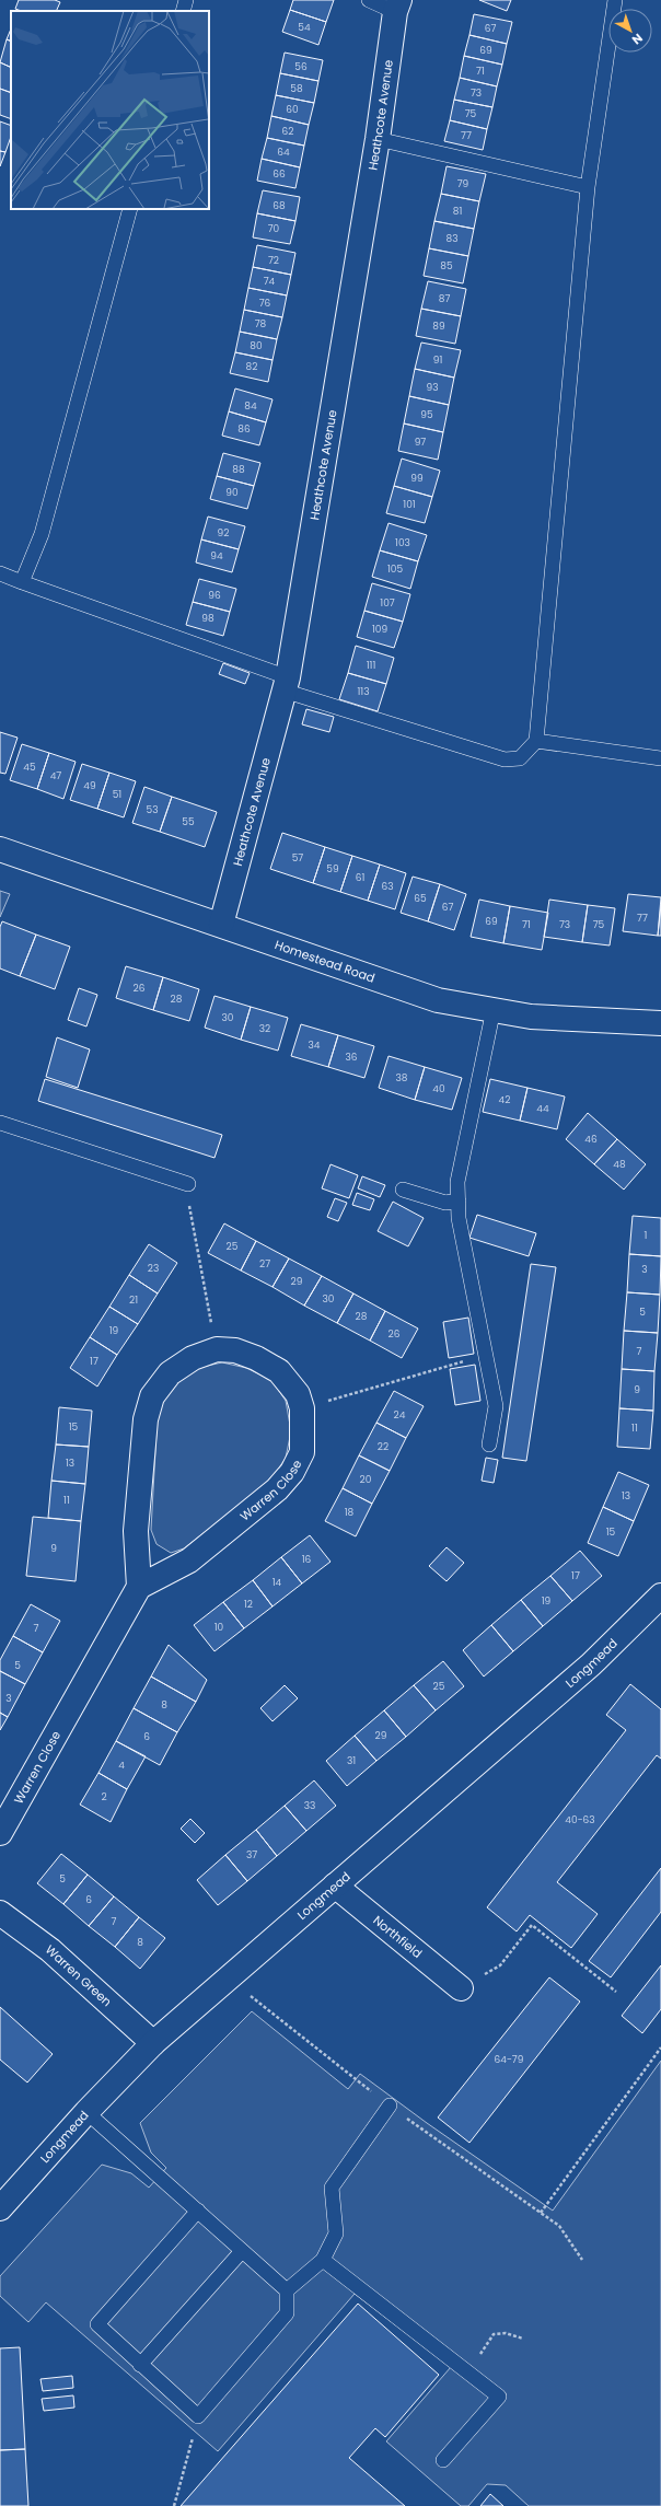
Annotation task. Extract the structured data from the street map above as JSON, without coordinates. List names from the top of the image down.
{
  "streets": {
    "street": [
      "Heathcote Avenue",
      "Homestead Road",
      "Warren Close",
      "Longmead",
      "Northfield",
      "Warren Green"
    ]
  },
  "crossings": [
    ["Heathcote Avenue", "Homestead Road"],
    ["Longmead", "Northfield"],
    ["Longmead", "Warren Green"]
  ],
  "house_numbers": [
    "54",
    "67",
    "69",
    "56",
    "71",
    "58",
    "73",
    "60",
    "75",
    "62",
    "77",
    "64",
    "66",
    "79",
    "68",
    "81",
    "70",
    "83",
    "72",
    "85",
    "74",
    "87",
    "76",
    "78",
    "89",
    "80",
    "91",
    "82",
    "93",
    "84",
    "95",
    "86",
    "97",
    "88",
    "99",
    "90",
    "101",
    "92",
    "103",
    "94",
    "105",
    "96",
    "107",
    "98",
    "109",
    "111",
    "113",
    "45",
    "47",
    "49",
    "51",
    "53",
    "55",
    "57",
    "59",
    "61",
    "63",
    "65",
    "67",
    "77",
    "69",
    "71",
    "73",
    "75",
    "26",
    "28",
    "30",
    "32",
    "34",
    "36",
    "38",
    "40",
    "42",
    "44",
    "46",
    "48",
    "1",
    "25",
    "27",
    "23",
    "3",
    "29",
    "30",
    "21",
    "5",
    "28",
    "19",
    "26",
    "7",
    "17",
    "9",
    "24",
    "15",
    "11",
    "22",
    "13",
    "20",
    "13",
    "11",
    "18",
    "15",
    "9",
    "16",
    "17",
    "14",
    "19",
    "12",
    "10",
    "7",
    "5",
    "25",
    "3",
    "8",
    "29",
    "6",
    "31",
    "4",
    "2",
    "33",
    "40-63",
    "37",
    "5",
    "6",
    "7",
    "8",
    "64-79"
  ],
  "north": "bottom right"
}
